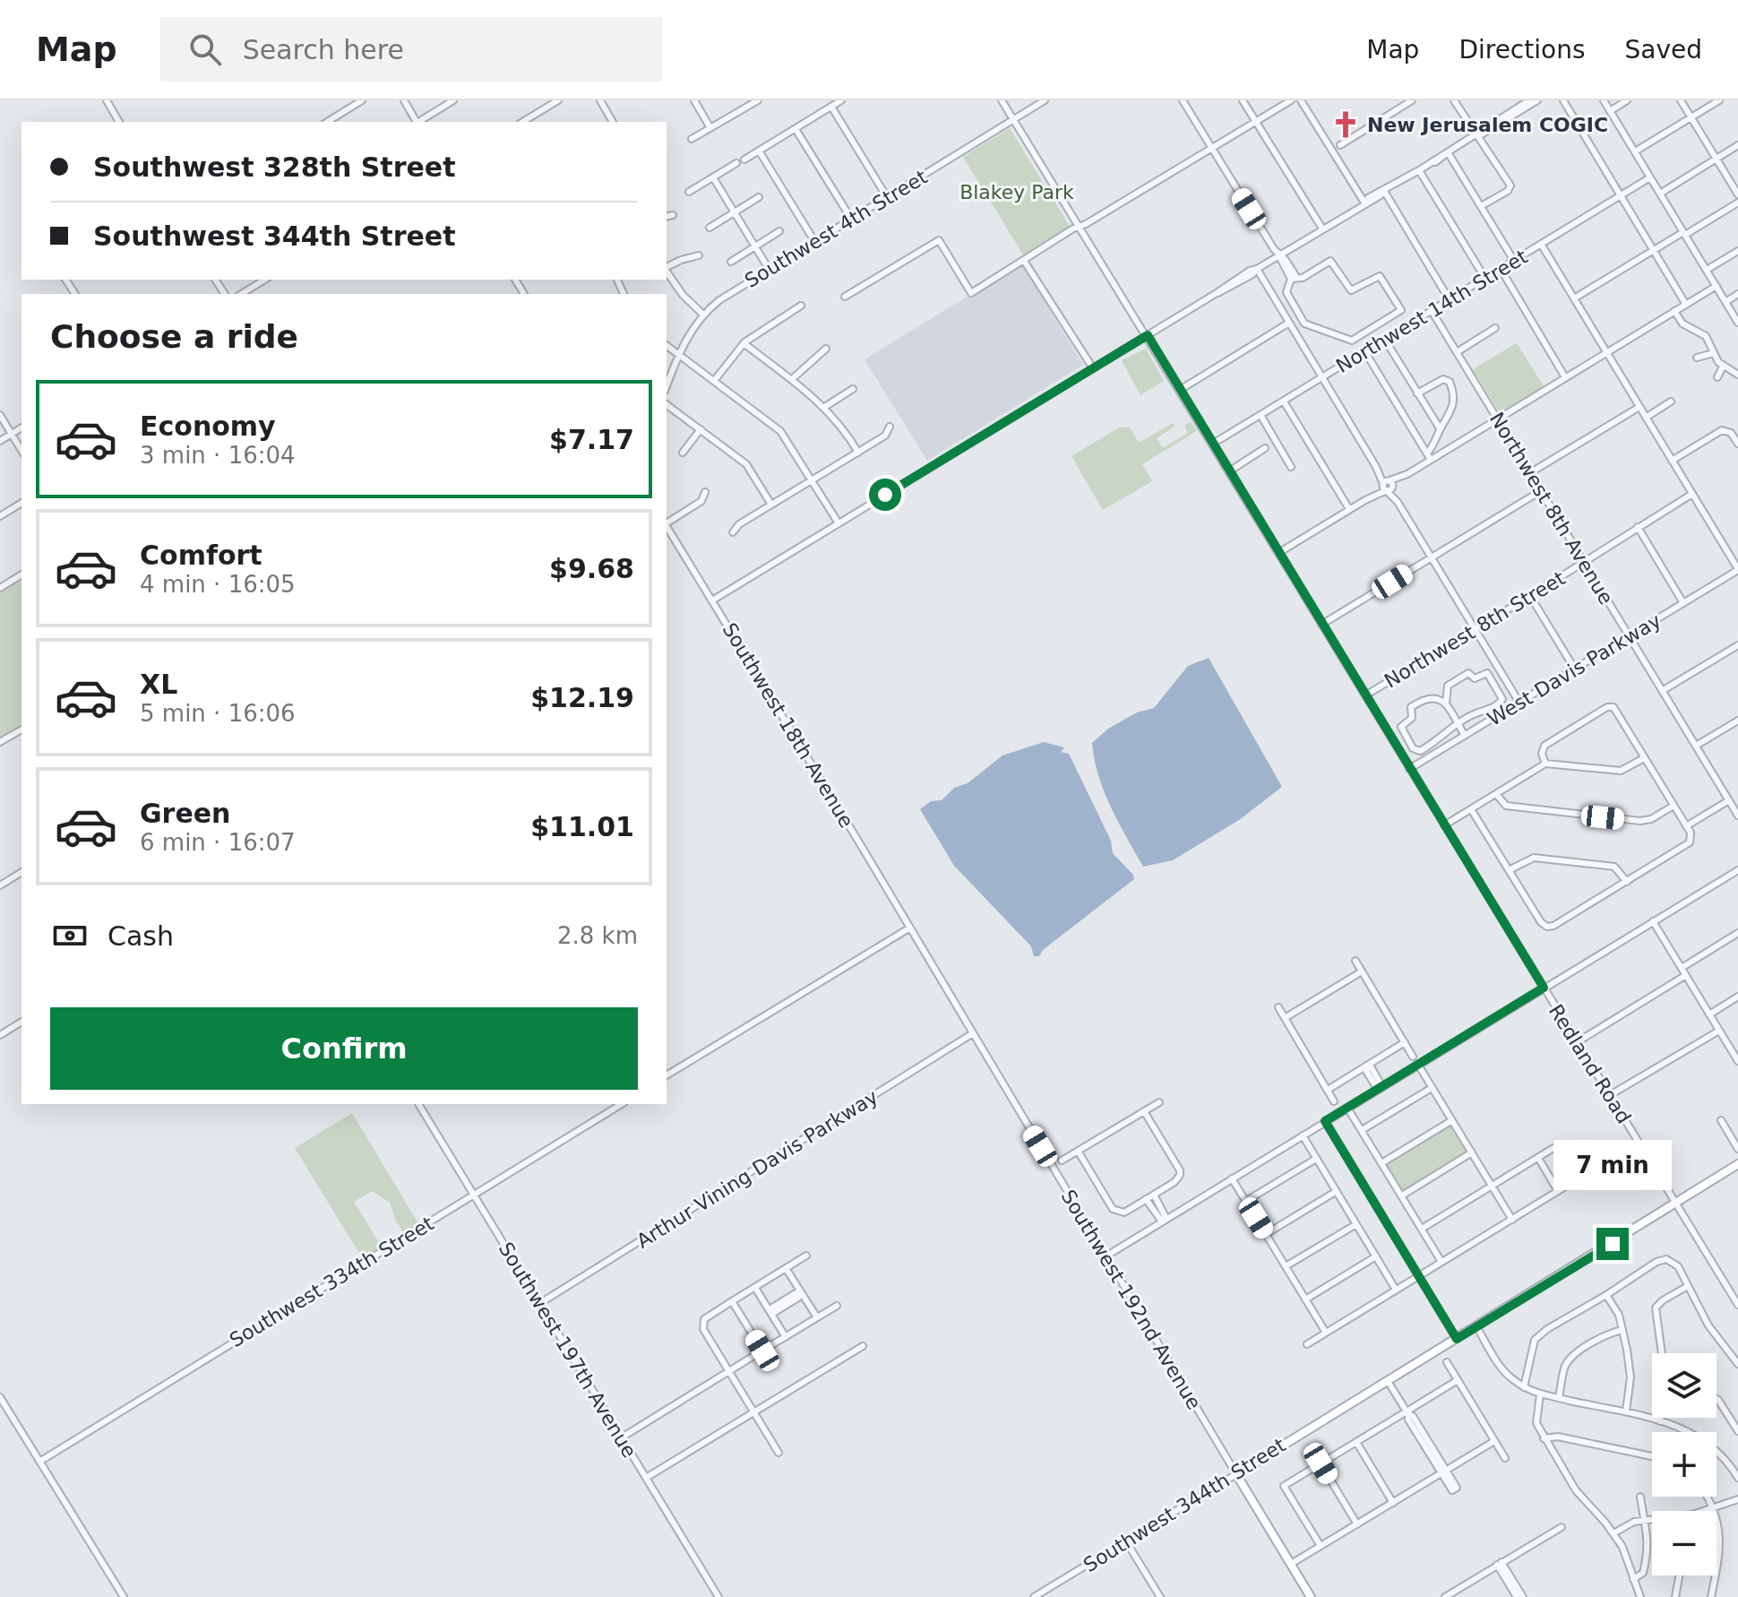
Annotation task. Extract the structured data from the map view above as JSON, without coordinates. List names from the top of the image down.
{
  "streets": {
    "main road": ["Southwest 192nd Avenue", "Southwest 344th Street"],
    "street": [
      "Southwest 4th Street",
      "Northwest 14th Street",
      "Northwest 8th Avenue",
      "Northwest 8th Street",
      "West Davis Parkway",
      "Southwest 18th Avenue",
      "Redland Road",
      "Arthur Vining Davis Parkway",
      "Southwest 334th Street",
      "Southwest 197th Avenue"
    ]
  },
  "crossings": [
    ["Southwest 4th Street", "Redland Road"],
    ["Northwest 14th Street", "Northwest 8th Avenue"],
    ["Northwest 14th Street", "Redland Road"],
    ["Northwest 8th Avenue", "Northwest 8th Street"],
    ["Northwest 8th Avenue", "West Davis Parkway"],
    ["Northwest 8th Street", "Redland Road"],
    ["West Davis Parkway", "Redland Road"],
    ["Southwest 18th Avenue", "Southwest 192nd Avenue"],
    ["Redland Road", "Southwest 344th Street"],
    ["Arthur Vining Davis Parkway", "Southwest 192nd Avenue"],
    ["Arthur Vining Davis Parkway", "Southwest 197th Avenue"],
    ["Southwest 334th Street", "Southwest 197th Avenue"],
    ["Southwest 192nd Avenue", "Southwest 344th Street"]
  ],
  "parks": ["Blakey Park"],
  "places": {
    "church": ["New Jerusalem COGIC"]
  },
  "page": {
    "header": "Map",
    "search": "Search here",
    "nav": ["Map", "Directions", "Saved"],
    "banner": ["Southwest 328th Street", "Southwest 344th Street"],
    "heading": "Choose a ride",
    "list": [
      {
        "name": "Economy",
        "note": "3 min · 16:04",
        "value": "$7.17"
      },
      {
        "name": "Comfort",
        "note": "4 min · 16:05",
        "value": "$9.68"
      },
      {
        "name": "XL",
        "note": "5 min · 16:06",
        "value": "$12.19"
      },
      {
        "name": "Green",
        "note": "6 min · 16:07",
        "value": "$11.01"
      }
    ],
    "pay": ["Cash", "2.8 km"],
    "buttons": "Confirm",
    "bubble": "7 min",
    "map_buttons": ["+", "−"]
  }
}
